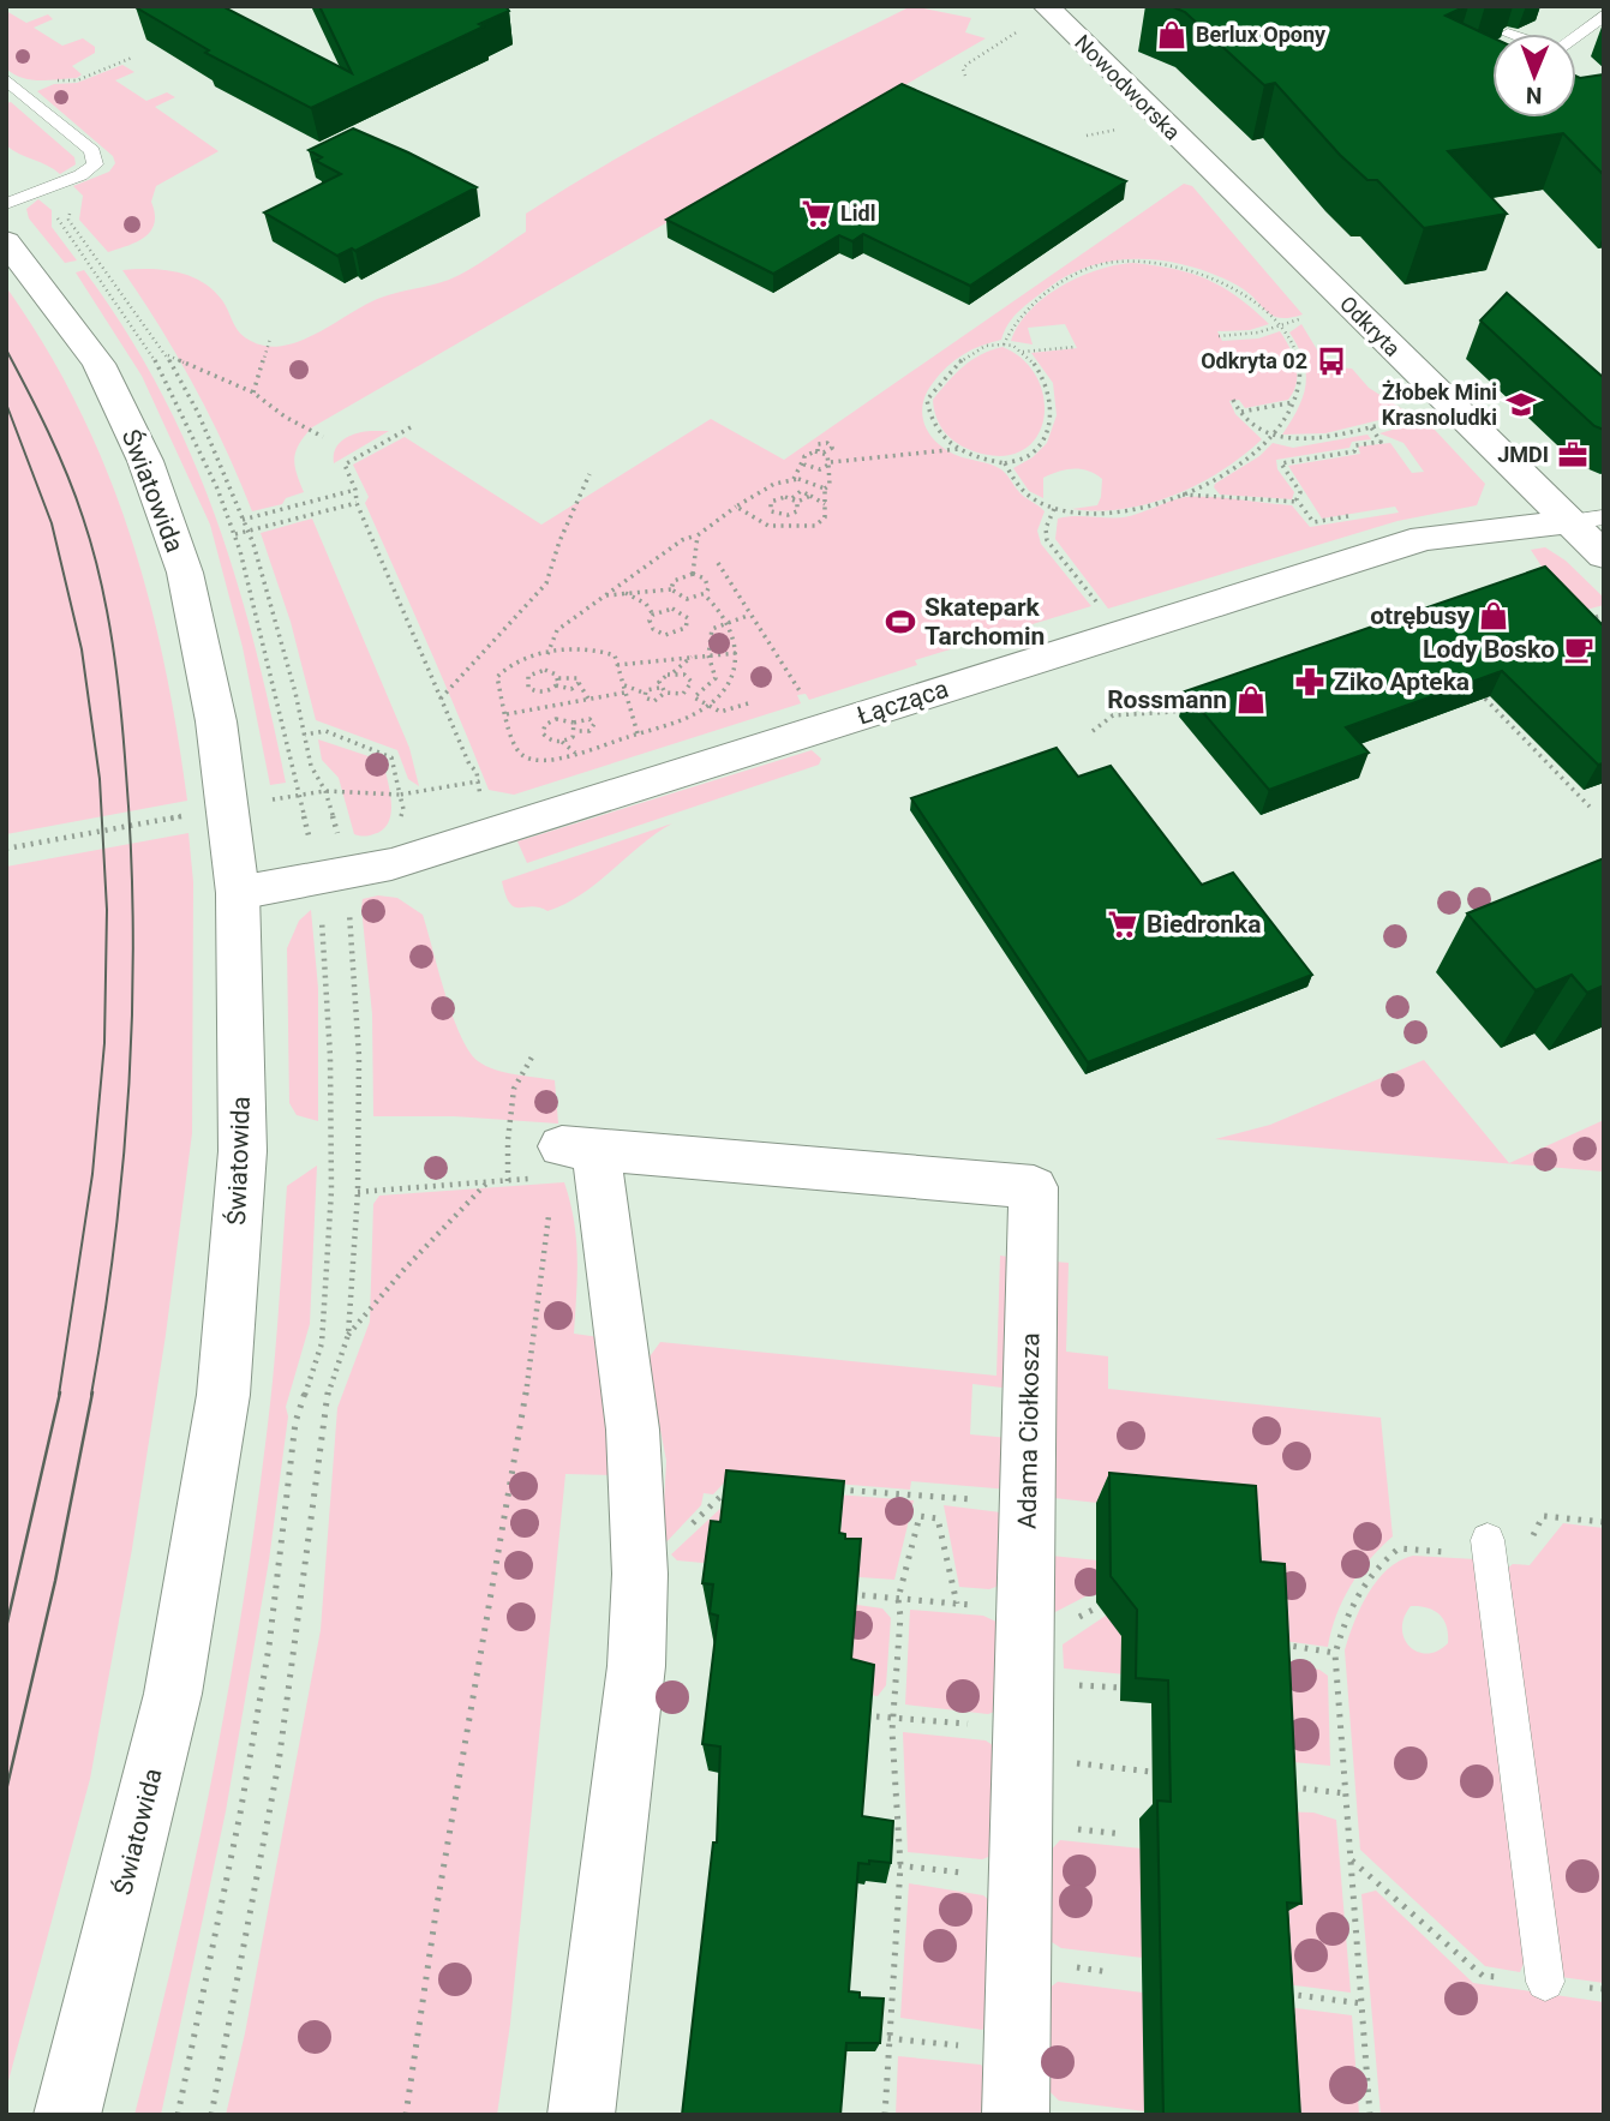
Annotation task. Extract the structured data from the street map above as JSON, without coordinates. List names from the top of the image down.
{
  "streets": {
    "street": [
      "Nowodworska",
      "Odkryta",
      "Światowida",
      "Łącząca",
      "Adama Ciołkosza"
    ]
  },
  "crossings": [
    ["Nowodworska", "Odkryta"],
    ["Odkryta", "Łącząca"],
    ["Światowida", "Łącząca"]
  ],
  "places": {
    "shop": ["Berlux Opony", "otrębusy", "Rossmann"],
    "supermarket": ["Lidl", "Biedronka"],
    "bus stop": ["Odkryta 02"],
    "school or university": ["Żłobek Mini Krasnoludki"],
    "office": ["JMDI"],
    "sports": ["Skatepark Tarchomin"],
    "cafe": ["Lody Bosko"],
    "pharmacy": ["Ziko Apteka"]
  },
  "north": "bottom"
}
